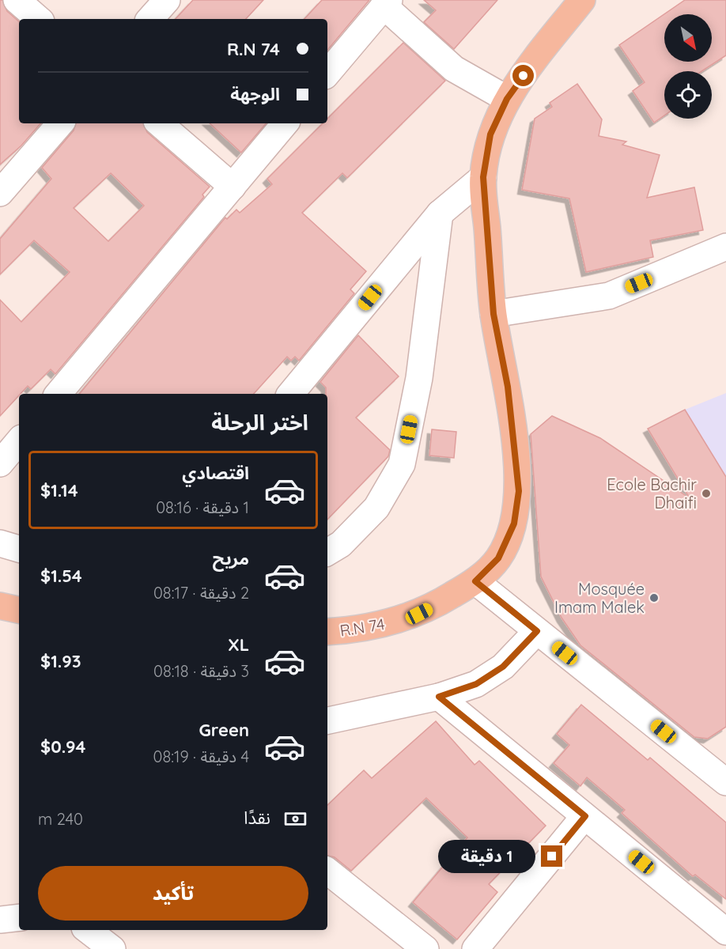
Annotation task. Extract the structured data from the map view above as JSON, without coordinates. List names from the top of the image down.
{
  "streets": {
    "main road": ["R.N 74"]
  },
  "places": ["Ecole Bachir Dhaifi", "Mosquée Imam Malek"],
  "north": "bottom right",
  "page": {
    "banner": ["R.N 74", "الوجهة"],
    "heading": "اختر الرحلة",
    "list": [
      {
        "name": "اقتصادي",
        "note": "1 دقيقة · 08:16",
        "value": "$1.14"
      },
      {
        "name": "مريح",
        "note": "2 دقيقة · 08:17",
        "value": "$1.54"
      },
      {
        "name": "XL",
        "note": "3 دقيقة · 08:18",
        "value": "$1.93"
      },
      {
        "name": "Green",
        "note": "4 دقيقة · 08:19",
        "value": "$0.94"
      }
    ],
    "pay": ["نقدًا", "240 m"],
    "bubble": "1 دقيقة",
    "buttons": "تأكيد"
  }
}
